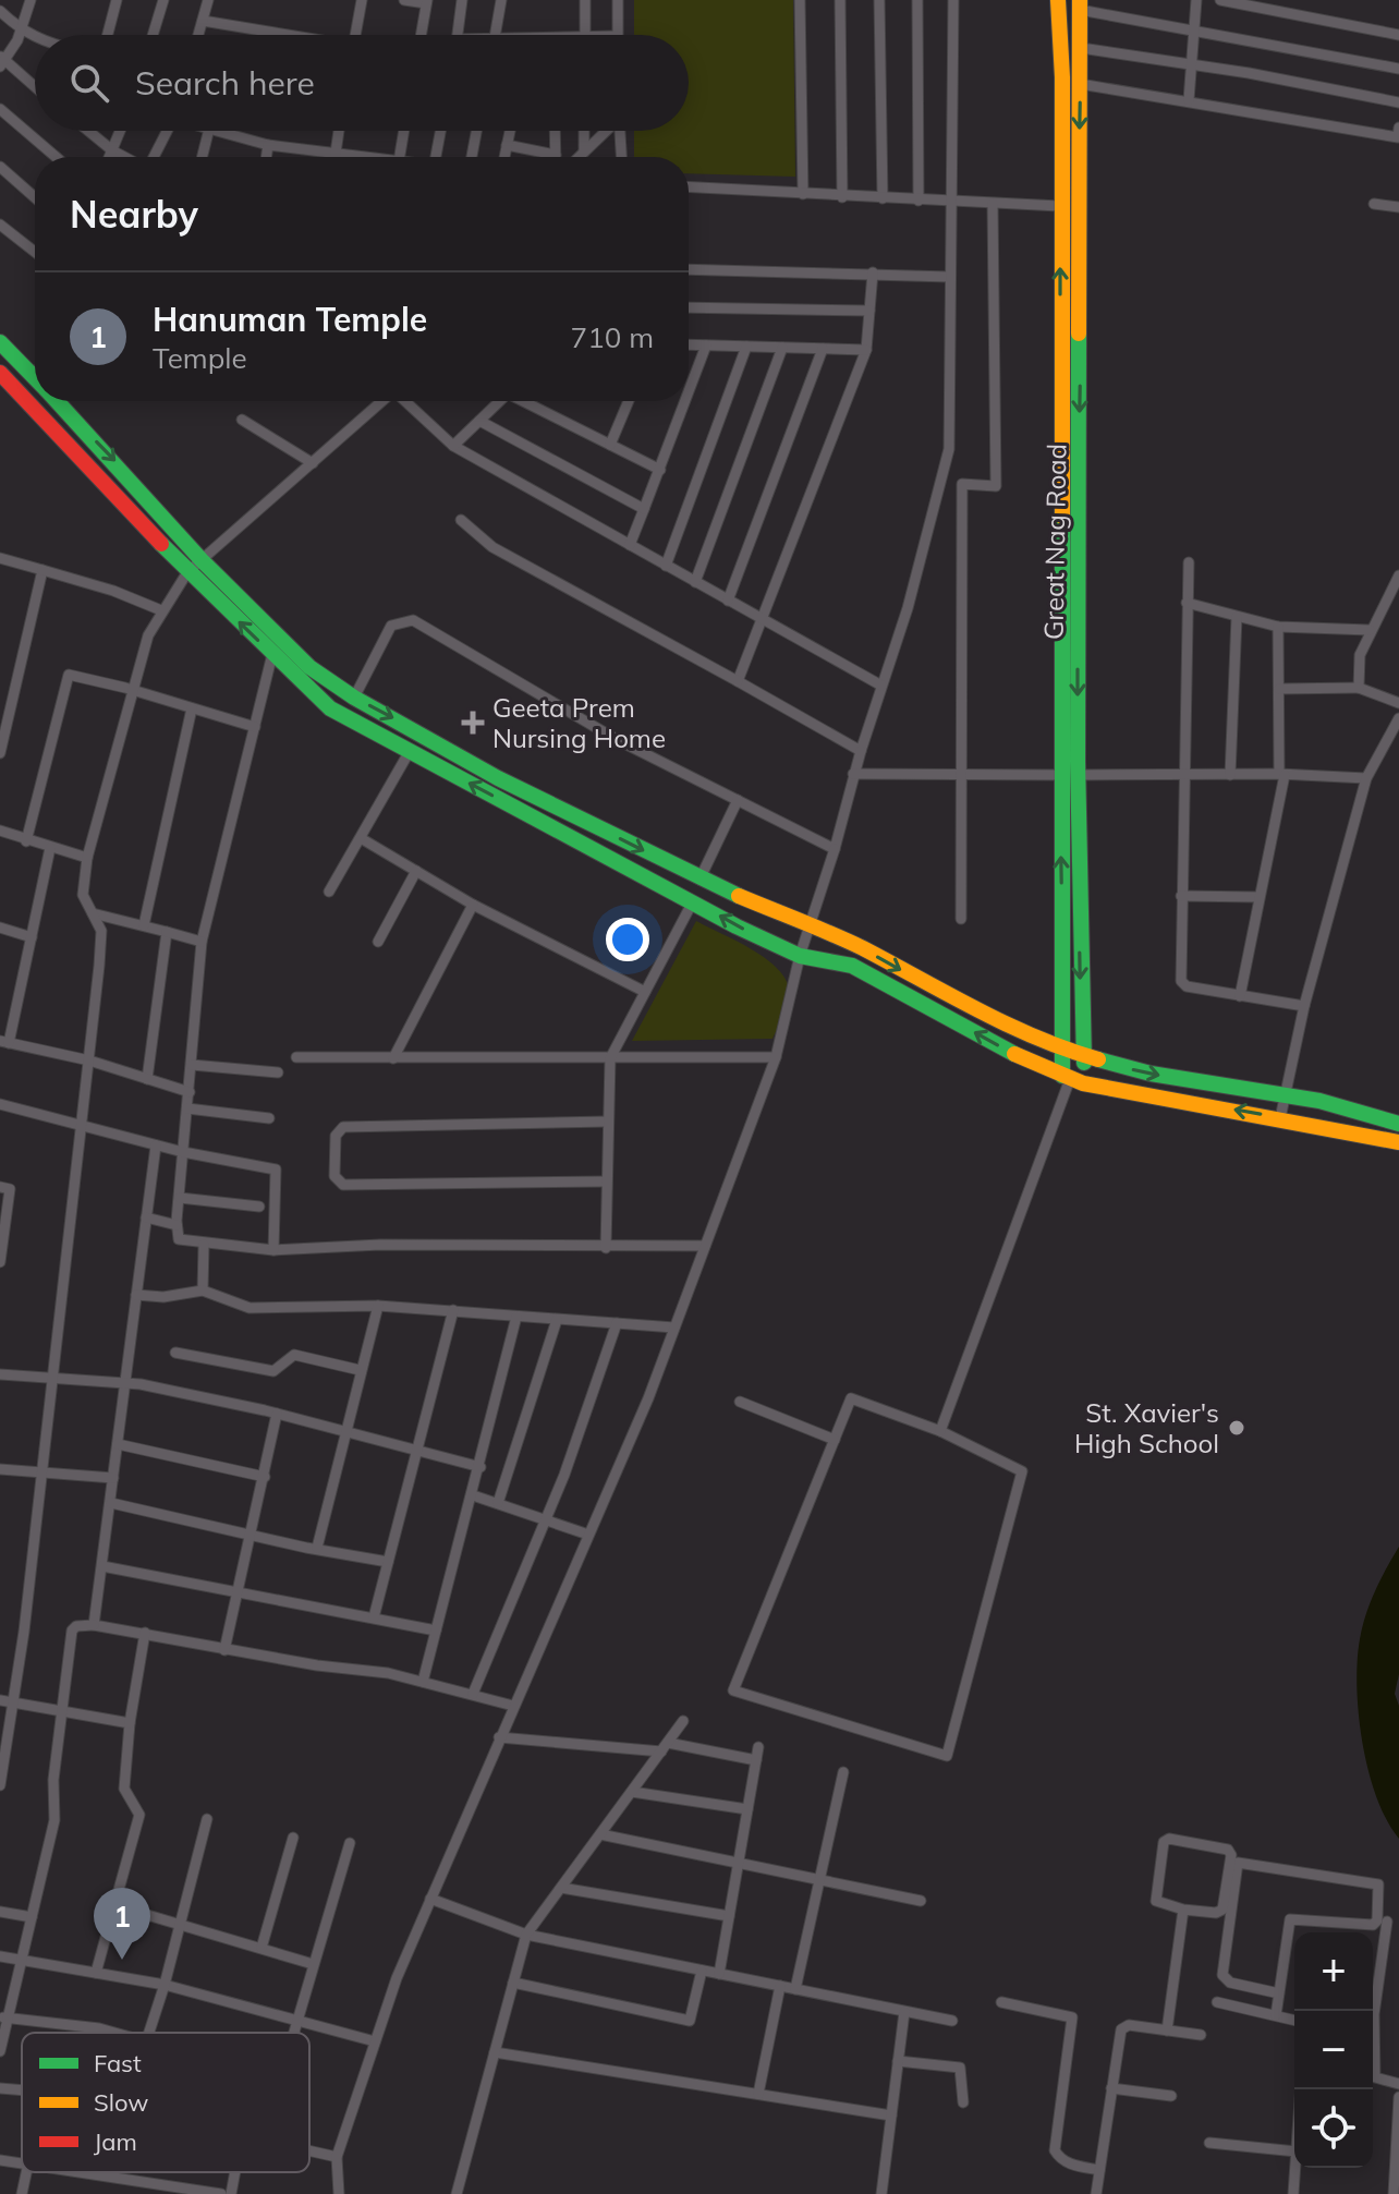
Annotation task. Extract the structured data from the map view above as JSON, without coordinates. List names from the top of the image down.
{
  "streets": {
    "main road": ["Great Nag Road"]
  },
  "places": {
    "health": ["Geeta Prem Nursing Home"],
    "other": ["St. Xavier's High School"]
  },
  "legend": ["Fast", "Slow", "Jam"],
  "page": {
    "search": "Search here",
    "heading": "Nearby",
    "list": [
      {
        "mark": "1",
        "name": "Hanuman Temple",
        "note": "Temple",
        "value": "710 m"
      }
    ],
    "pins": "1",
    "map_buttons": ["+", "−"]
  }
}
